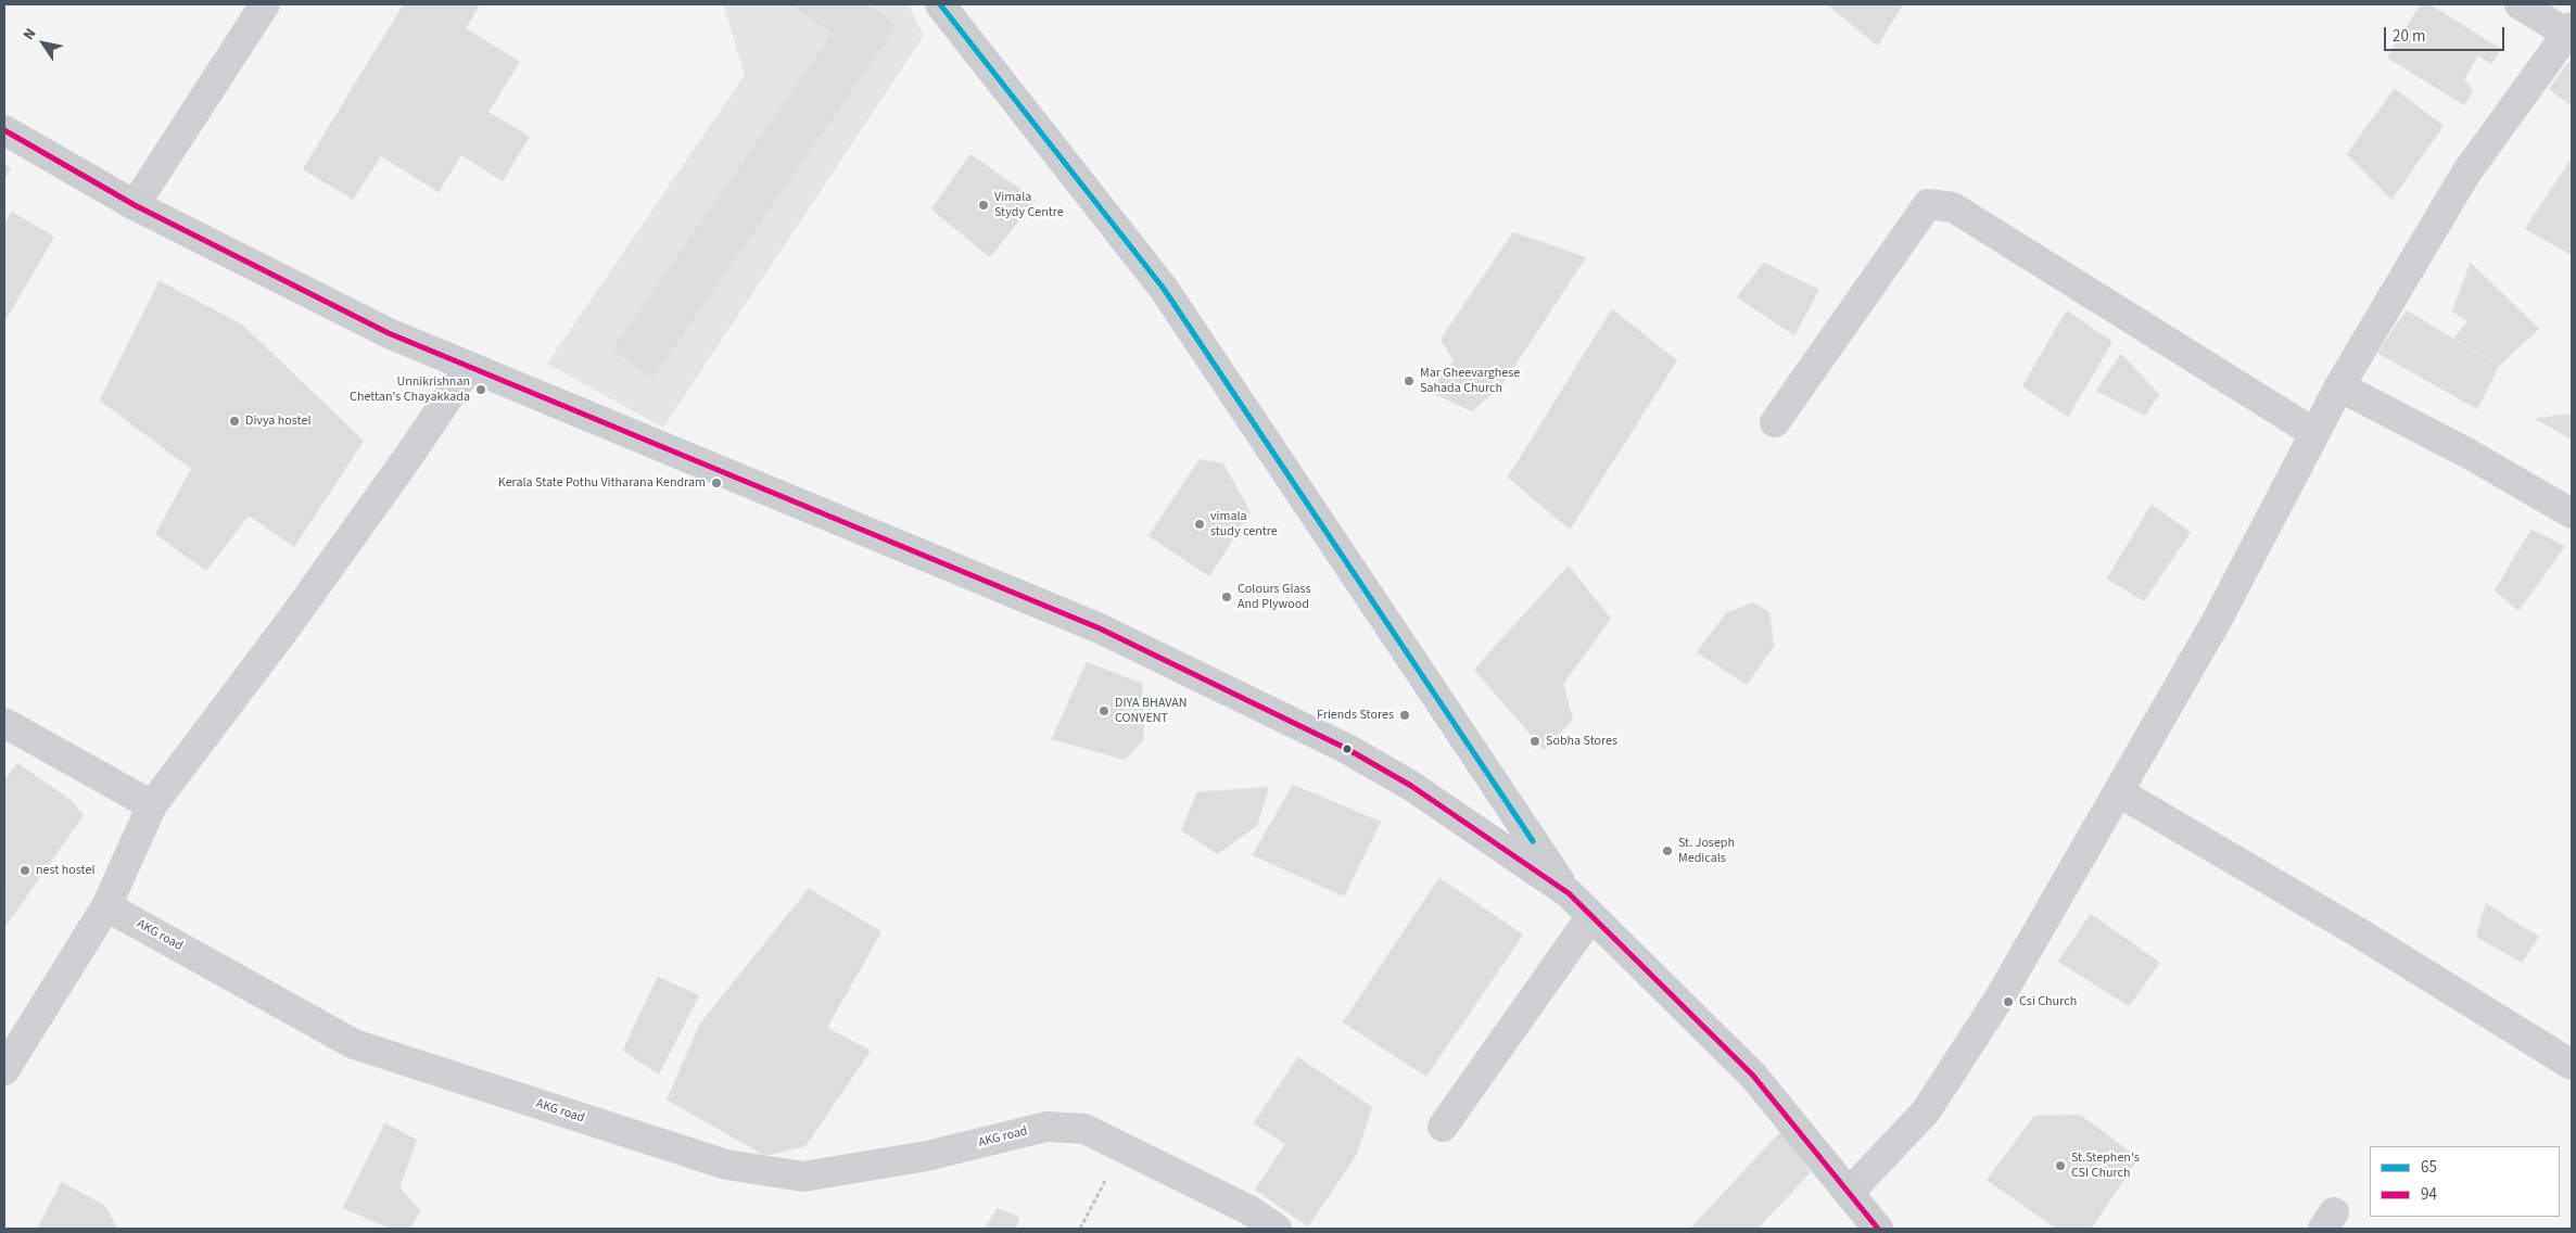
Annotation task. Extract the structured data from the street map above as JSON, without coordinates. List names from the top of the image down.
{
  "streets": {
    "street": ["AKG road"]
  },
  "places": [
    "Vimala Stydy Centre",
    "Mar Gheevarghese Sahada Church",
    "Unnikrishnan Chettan's Chayakkada",
    "Divya hostel",
    "Kerala State Pothu Vitharana Kendram",
    "vimala study centre",
    "Colours Glass And Plywood",
    "DIYA BHAVAN CONVENT",
    "Friends Stores",
    "Sobha Stores",
    "St. Joseph Medicals",
    "nest hostel",
    "Csi Church",
    "St.Stephen's CSI Church"
  ],
  "lines": ["transit line 65", "transit line 94"],
  "legend": ["65", "94"],
  "scale_bar": "20 m",
  "north": "top left"
}
